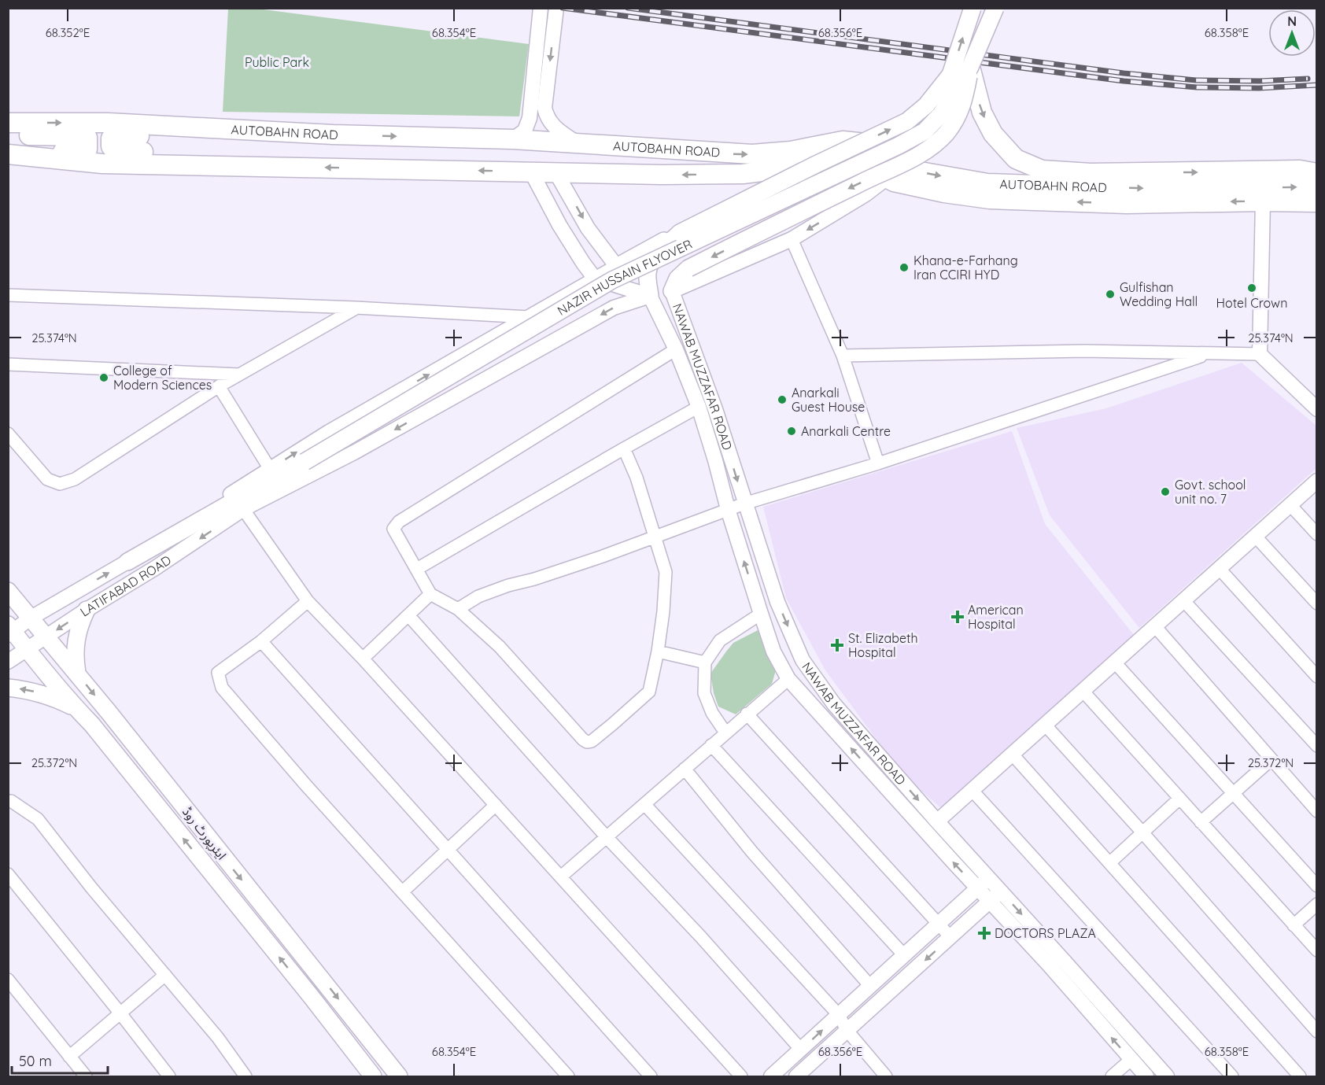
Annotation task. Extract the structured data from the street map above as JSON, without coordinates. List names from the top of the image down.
{
  "streets": {
    "highway": ["AUTOBAHN ROAD"],
    "main road": ["NAZIR HUSSAIN FLYOVER", "ایئرپورٹ روڈ"],
    "street": ["NAWAB MUZZAFAR ROAD", "LATIFABAD ROAD"]
  },
  "crossings": [
    ["NAWAB MUZZAFAR ROAD", "LATIFABAD ROAD"],
    ["LATIFABAD ROAD", "ایئرپورٹ روڈ"]
  ],
  "parks": ["Public Park"],
  "places": {
    "other": [
      "Khana-e-Farhang Iran CCIRI HYD",
      "Hotel Crown",
      "Gulfishan Wedding Hall",
      "College of Modern Sciences",
      "Anarkali Guest House",
      "Anarkali Centre",
      "Govt. school unit no. 7"
    ],
    "health": ["American Hospital", "St. Elizabeth Hospital", "DOCTORS PLAZA"]
  },
  "scale_bar": "50 m",
  "north": "top",
  "coordinates": [
    "68.352°E",
    "68.354°E",
    "68.356°E",
    "68.358°E",
    "25.374°N",
    "25.372°N"
  ]
}
